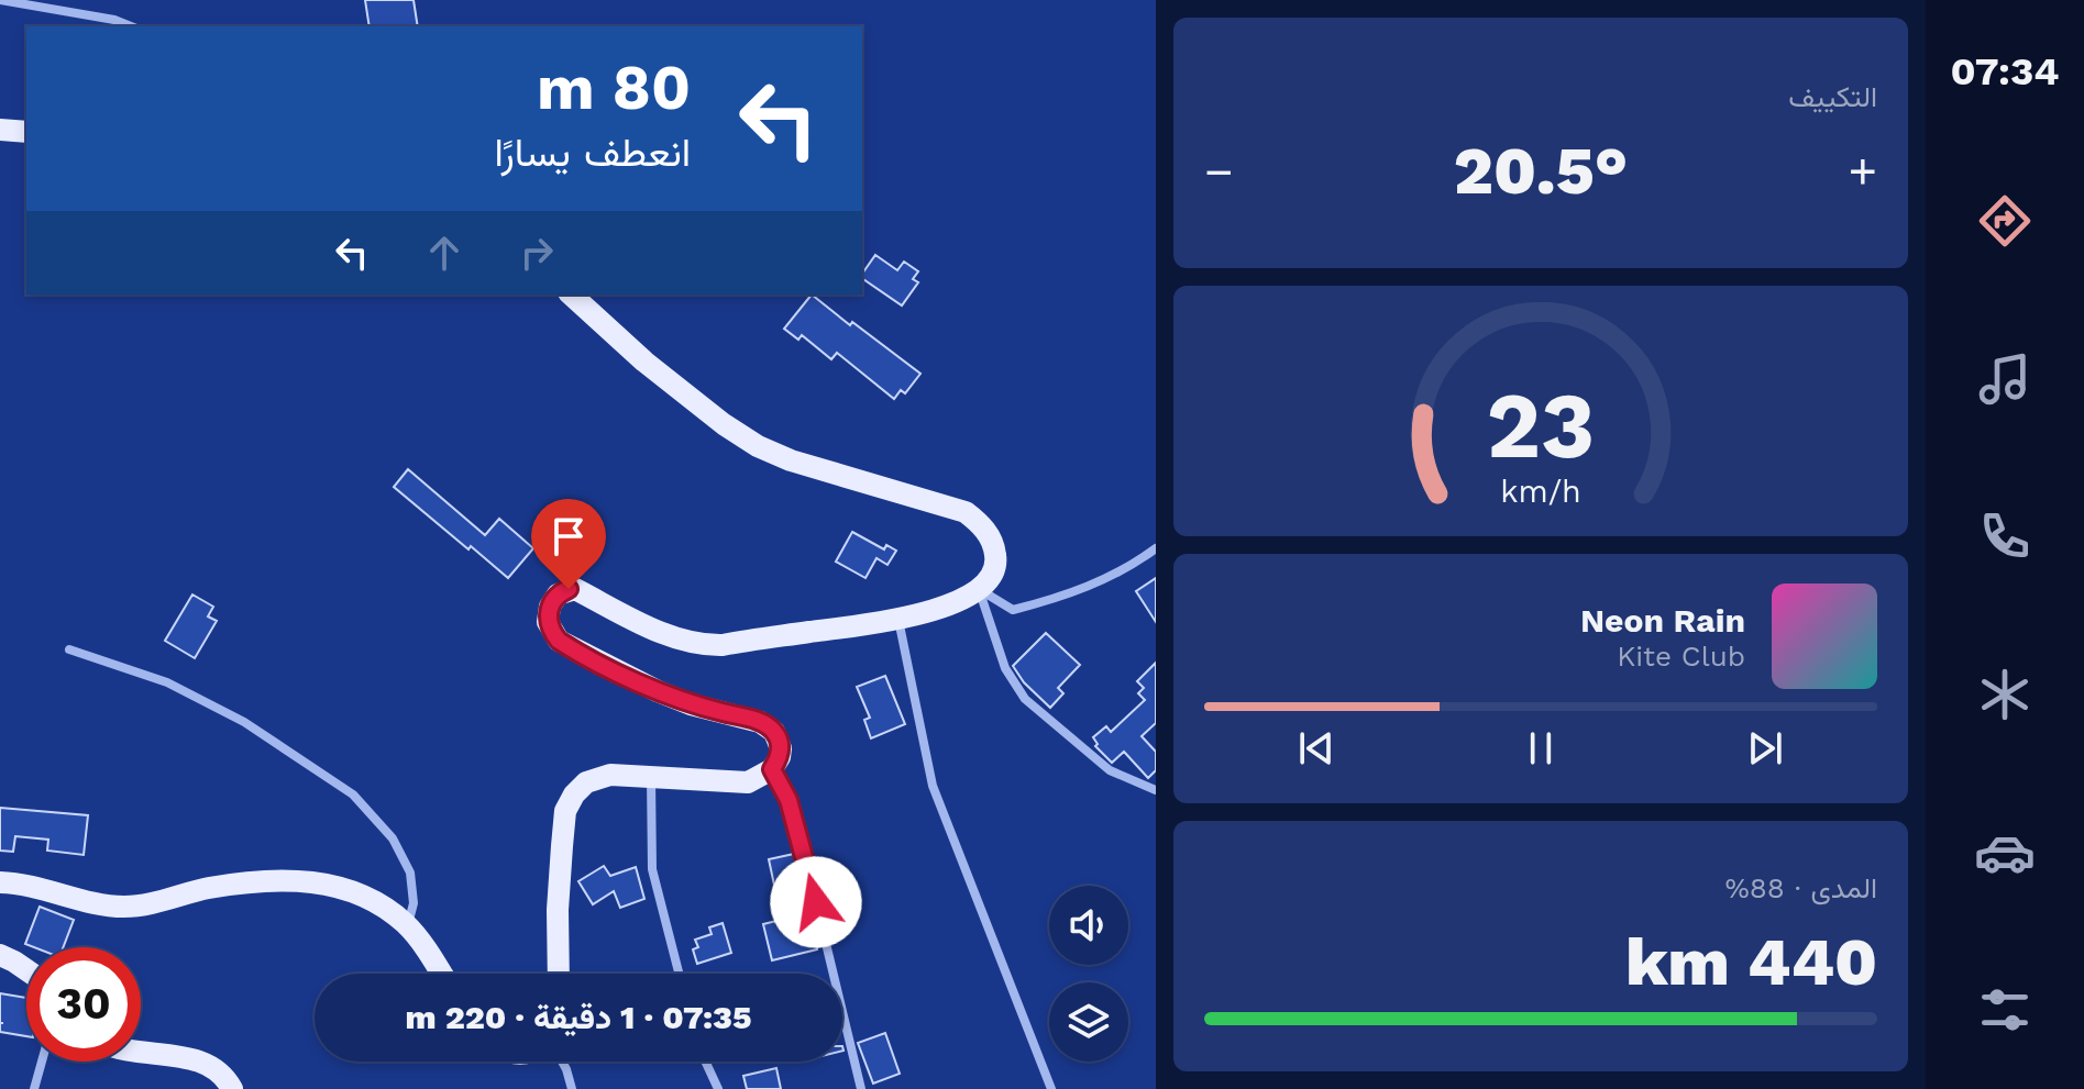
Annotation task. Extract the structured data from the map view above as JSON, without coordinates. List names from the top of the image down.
{
  "page": {
    "tabs": "07:34",
    "tile": [
      "التكييف",
      ["المدى · 88%", "440 km"]
    ],
    "turn": ["80 m", "انعطف يسارًا"],
    "heat": ["−", "20.5°", "+"],
    "song": ["Neon Rain", "Kite Club"],
    "limit": "30",
    "trip": "07:35 · 1 دقيقة · 220 m",
    "gauge": ["23", "km/h"]
  }
}
